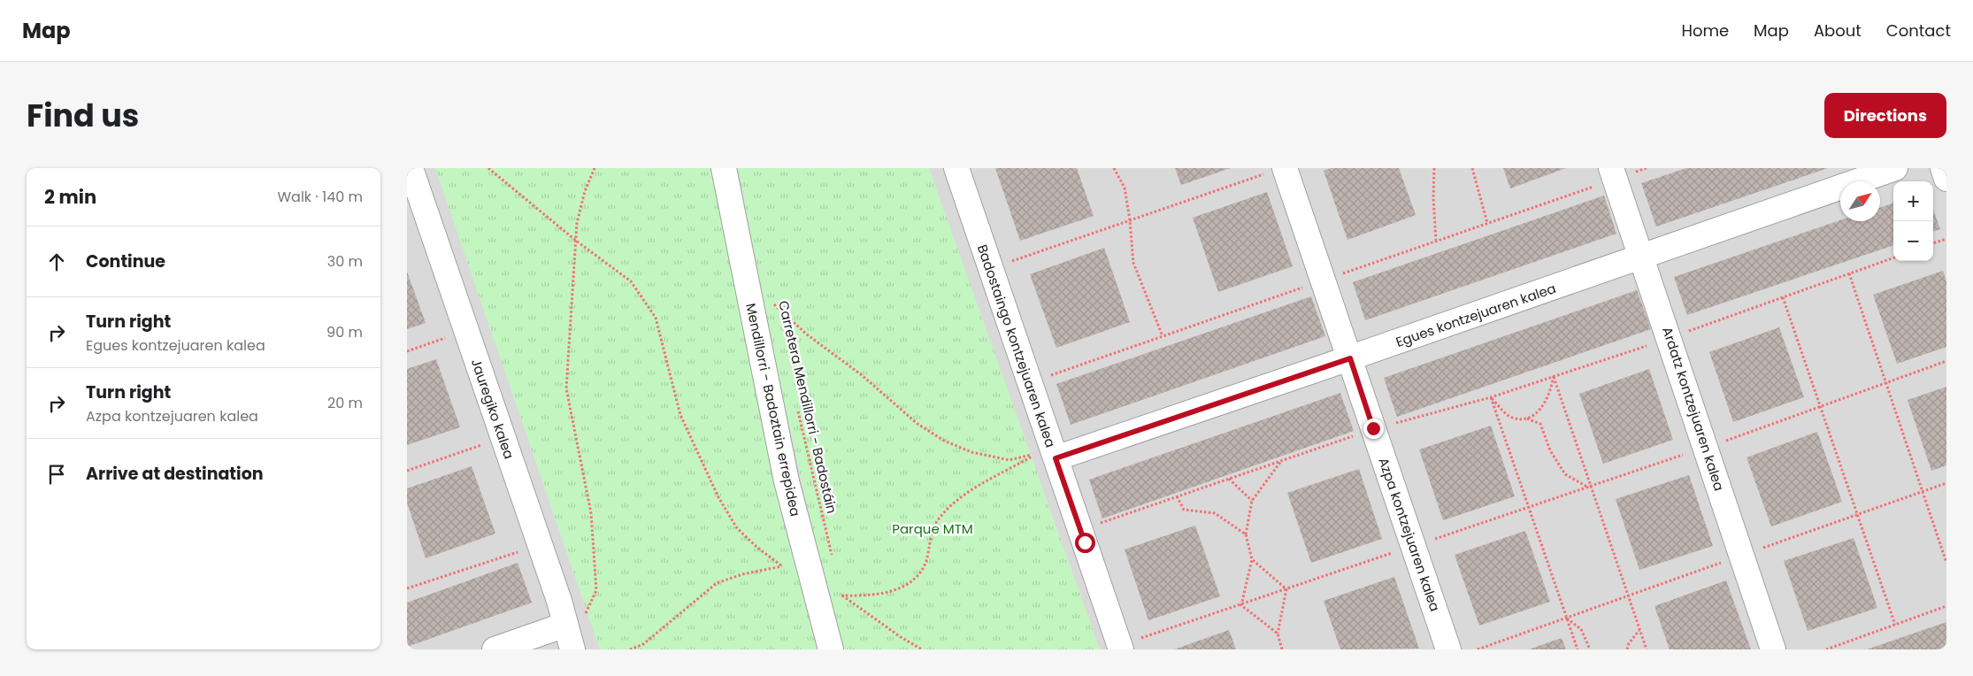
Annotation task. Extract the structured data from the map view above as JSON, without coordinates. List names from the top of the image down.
{
  "streets": {
    "street": [
      "Egues kontzejuaren kalea",
      "Badostaingo kontzejuaren kalea",
      "Jauregiko kalea",
      "Ardatz kontzejuaren kalea",
      "Mendillorri - Badoztain errepidea",
      "Azpa kontzejuaren kalea"
    ],
    "path": ["Carretera Mendillorri - Badostáin"]
  },
  "crossings": [
    ["Egues kontzejuaren kalea", "Badostaingo kontzejuaren kalea"],
    ["Egues kontzejuaren kalea", "Ardatz kontzejuaren kalea"],
    ["Egues kontzejuaren kalea", "Azpa kontzejuaren kalea"]
  ],
  "parks": ["Parque MTM"],
  "north": "top right",
  "page": {
    "header": "Map",
    "nav": [
      "Home",
      "Map",
      "About",
      "Contact"
    ],
    "title": "Find us",
    "buttons": "Directions",
    "heading": ["2 min", "Walk · 140 m"],
    "map_buttons": ["+", "−"],
    "list": [
      ["Continue", "30 m"],
      ["Turn right", "Egues kontzejuaren kalea", "90 m"],
      ["Turn right", "Azpa kontzejuaren kalea", "20 m"],
      "Arrive at destination"
    ]
  }
}
